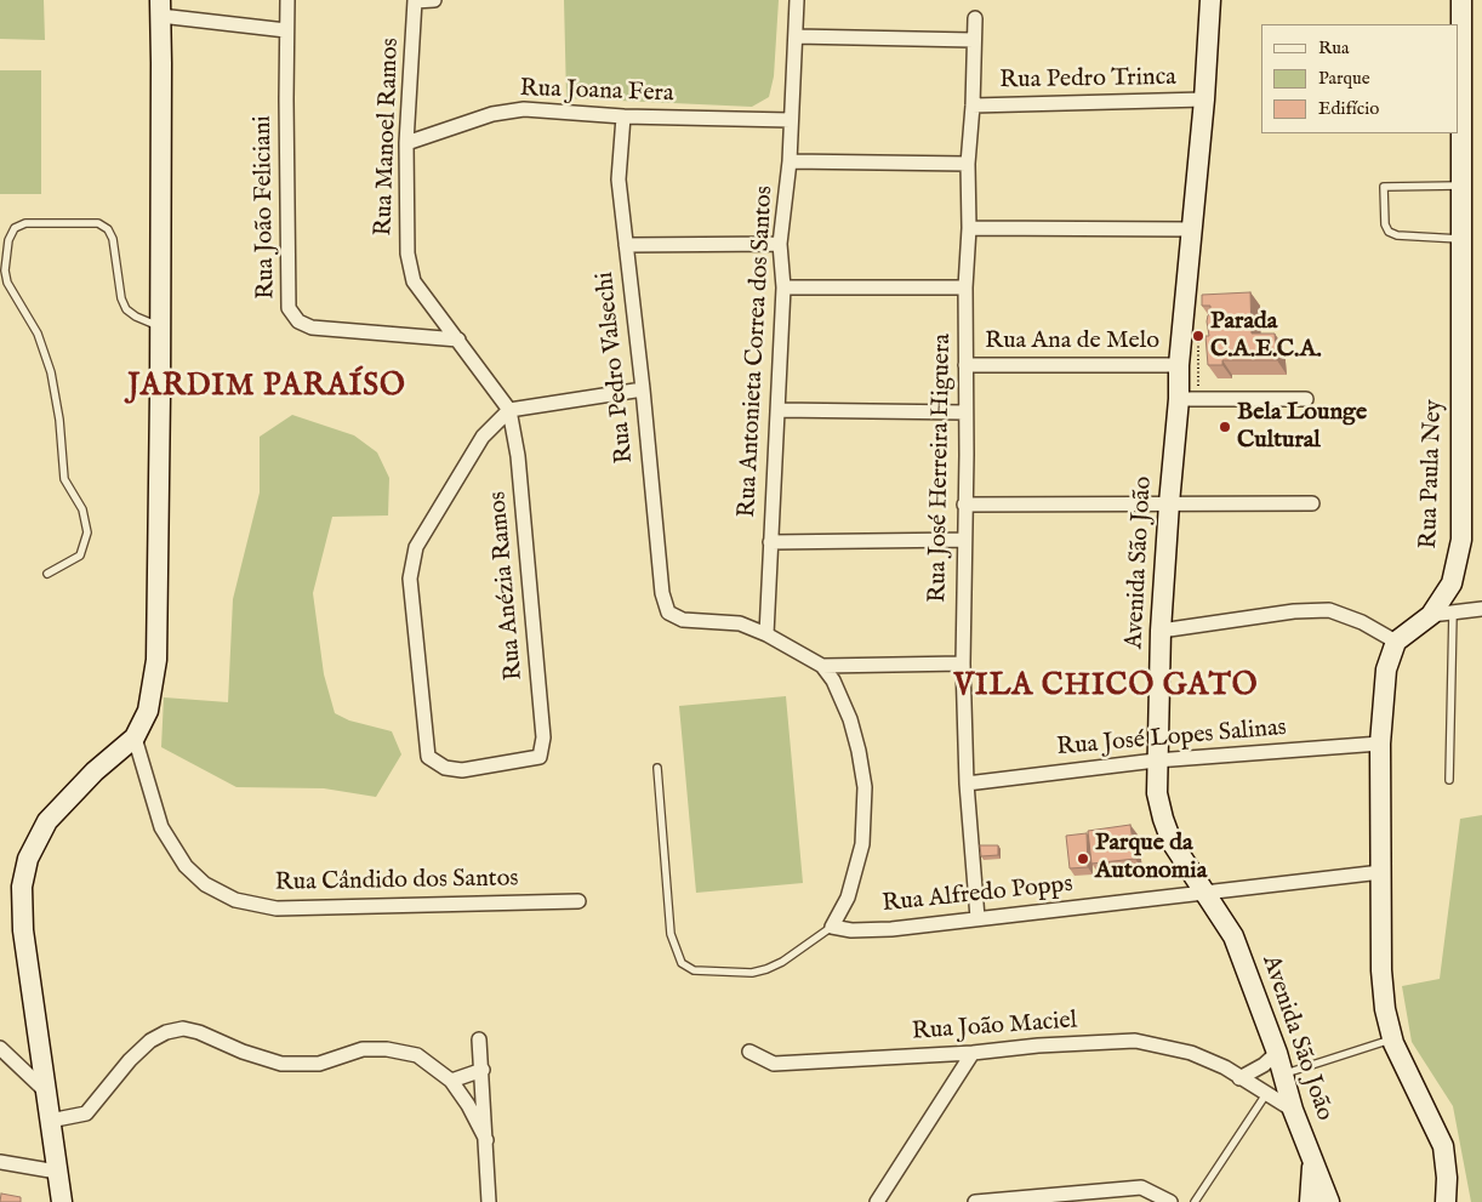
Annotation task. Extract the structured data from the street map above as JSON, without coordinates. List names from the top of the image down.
{
  "streets": {
    "main road": ["Rua Paula Ney", "Avenida São João"],
    "street": [
      "Rua Pedro Trinca",
      "Rua Joana Fera",
      "Rua Manoel Ramos",
      "Rua João Feliciani",
      "Rua Ana de Melo",
      "Rua Antonieta Correa dos Santos",
      "Rua Pedro Valsechi",
      "Rua José Herreira Higuera",
      "Rua Anézia Ramos",
      "Rua José Lopes Salinas",
      "Rua Cândido dos Santos",
      "Rua Alfredo Popps",
      "Rua João Maciel"
    ]
  },
  "crossings": [
    ["Rua Pedro Trinca", "Rua José Herreira Higuera"],
    ["Rua Pedro Trinca", "Avenida São João"],
    ["Rua Joana Fera", "Rua Manoel Ramos"],
    ["Rua Joana Fera", "Rua Antonieta Correa dos Santos"],
    ["Rua Joana Fera", "Rua Pedro Valsechi"],
    ["Rua Manoel Ramos", "Rua João Feliciani"],
    ["Rua Manoel Ramos", "Rua Anézia Ramos"],
    ["Rua Ana de Melo", "Rua José Herreira Higuera"],
    ["Rua Ana de Melo", "Avenida São João"],
    ["Rua Antonieta Correa dos Santos", "Rua Pedro Valsechi"],
    ["Rua José Herreira Higuera", "Rua José Lopes Salinas"],
    ["Rua José Herreira Higuera", "Rua Alfredo Popps"],
    ["Avenida São João", "Rua José Lopes Salinas"],
    ["Avenida São João", "Rua Alfredo Popps"],
    ["Avenida São João", "Rua João Maciel"]
  ],
  "districts": ["JARDIM PARAÍSO", "VILA CHICO GATO"],
  "places": ["Parada C.A.E.C.A.", "Bela Lounge Cultural", "Parque da Autonomia"],
  "legend": ["Rua", "Parque", "Edifício"]
}
